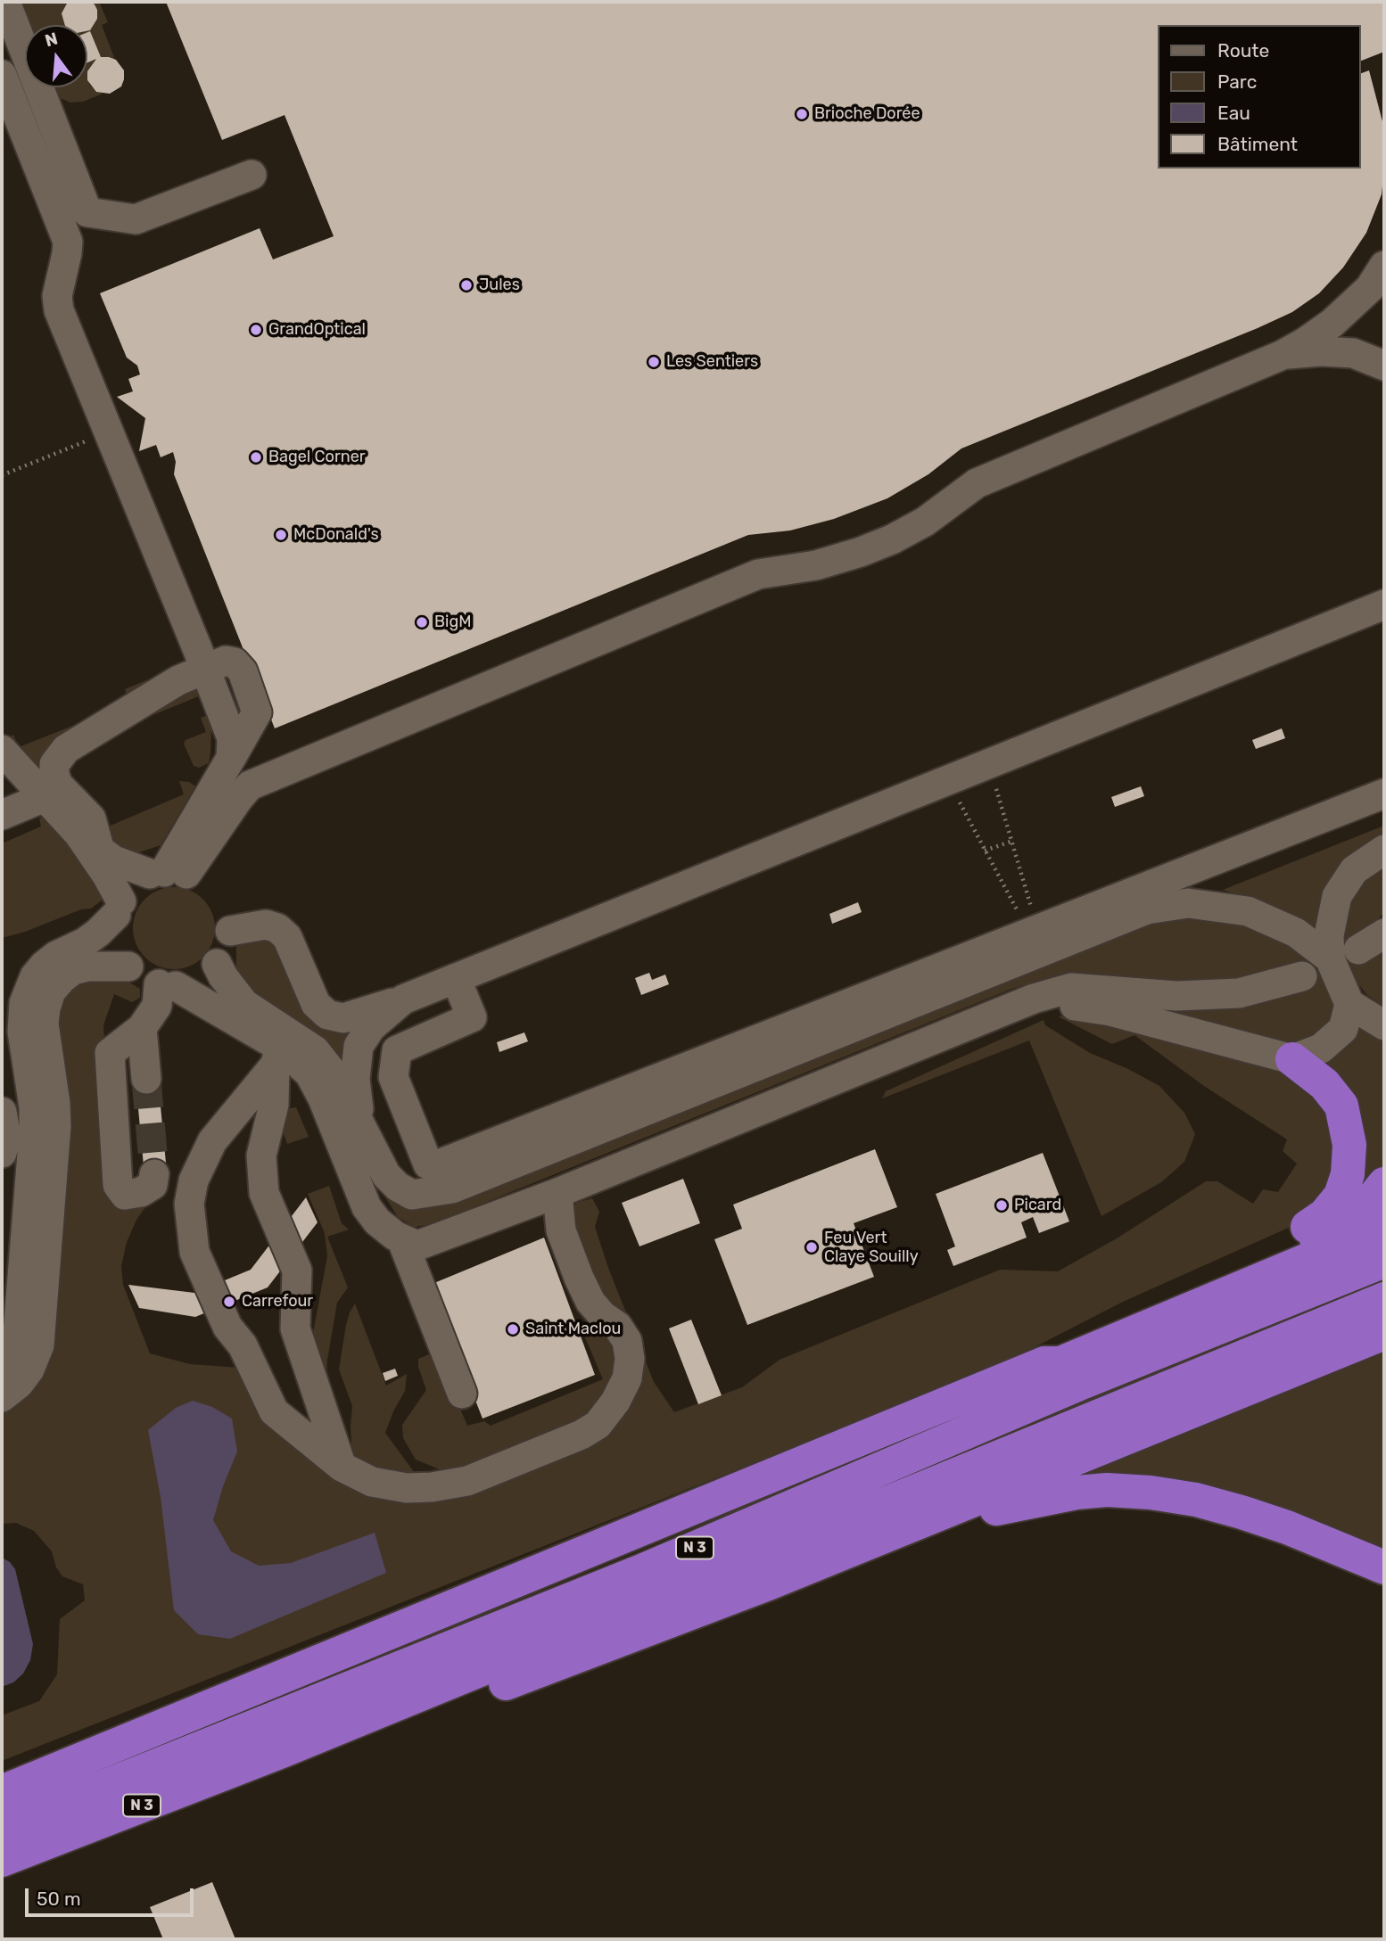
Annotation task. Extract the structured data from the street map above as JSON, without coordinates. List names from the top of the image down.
{
  "streets": {
    "highway": ["N 3"]
  },
  "places": [
    "Brioche Dorée",
    "Jules",
    "GrandOptical",
    "Les Sentiers",
    "Bagel Corner",
    "McDonald's",
    "BigM",
    "Picard",
    "Feu Vert Claye Souilly",
    "Carrefour",
    "Saint Maclou"
  ],
  "legend": [
    "Route",
    "Parc",
    "Eau",
    "Bâtiment"
  ],
  "scale_bar": "50 m",
  "north": "top"
}
